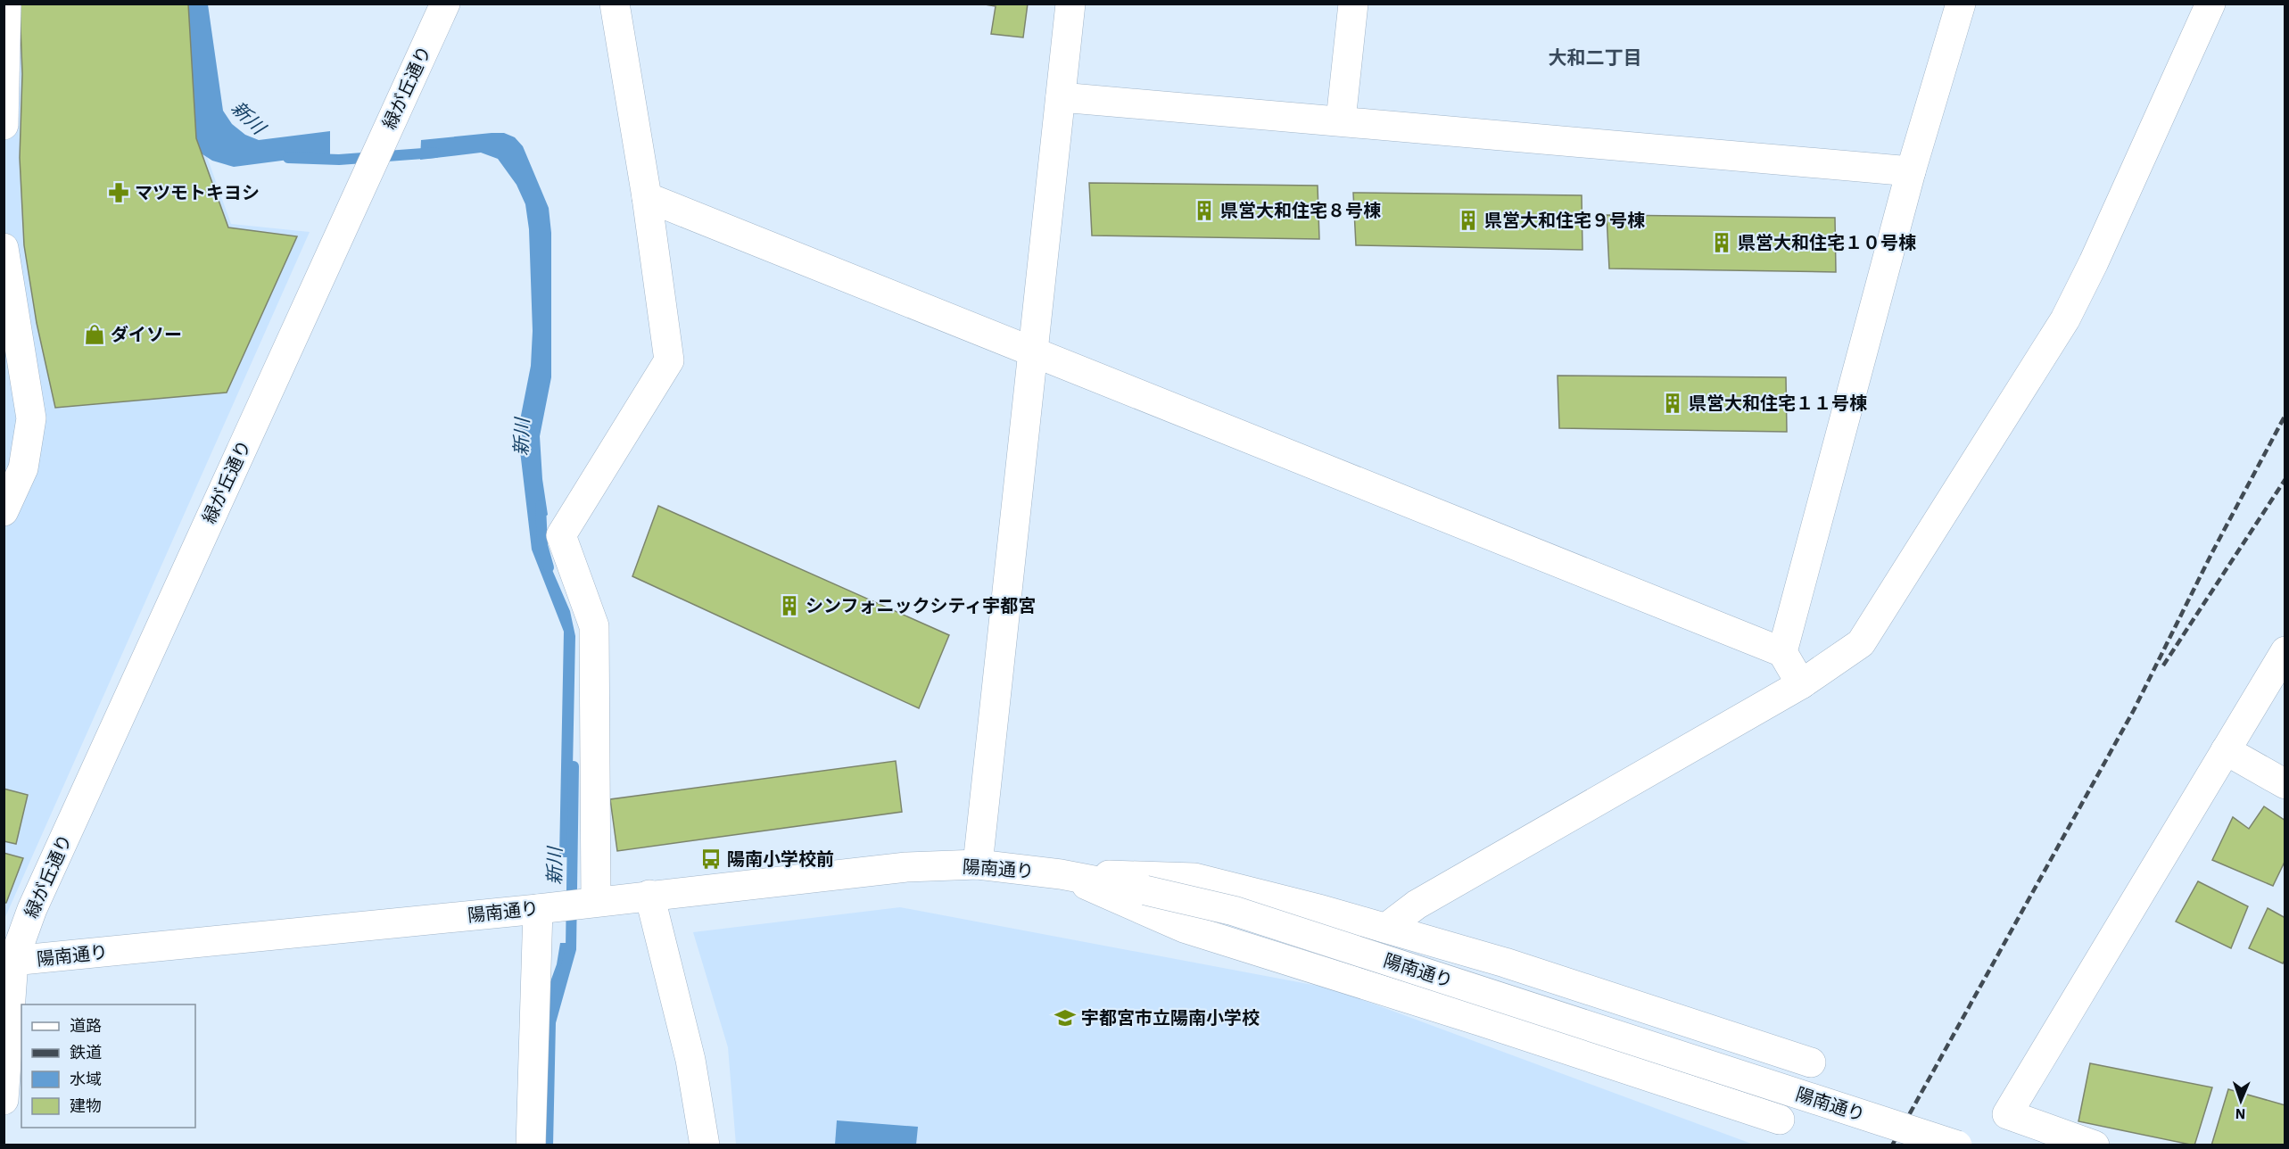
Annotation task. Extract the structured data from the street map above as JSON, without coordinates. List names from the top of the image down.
{
  "streets": {
    "street": ["緑が丘通り", "陽南通り"]
  },
  "crossings": [
    ["緑が丘通り", "陽南通り"]
  ],
  "districts": ["大和二丁目"],
  "water": ["新川"],
  "places": {
    "pharmacy": ["マツモトキヨシ"],
    "building": [
      "県営大和住宅８号棟",
      "県営大和住宅９号棟",
      "県営大和住宅１０号棟",
      "県営大和住宅１１号棟",
      "シンフォニックシティ宇都宮"
    ],
    "shop": ["ダイソー"],
    "bus stop": ["陽南小学校前"],
    "school or university": ["宇都宮市立陽南小学校"]
  },
  "legend": [
    "道路",
    "鉄道",
    "水域",
    "建物"
  ],
  "north": "bottom"
}
